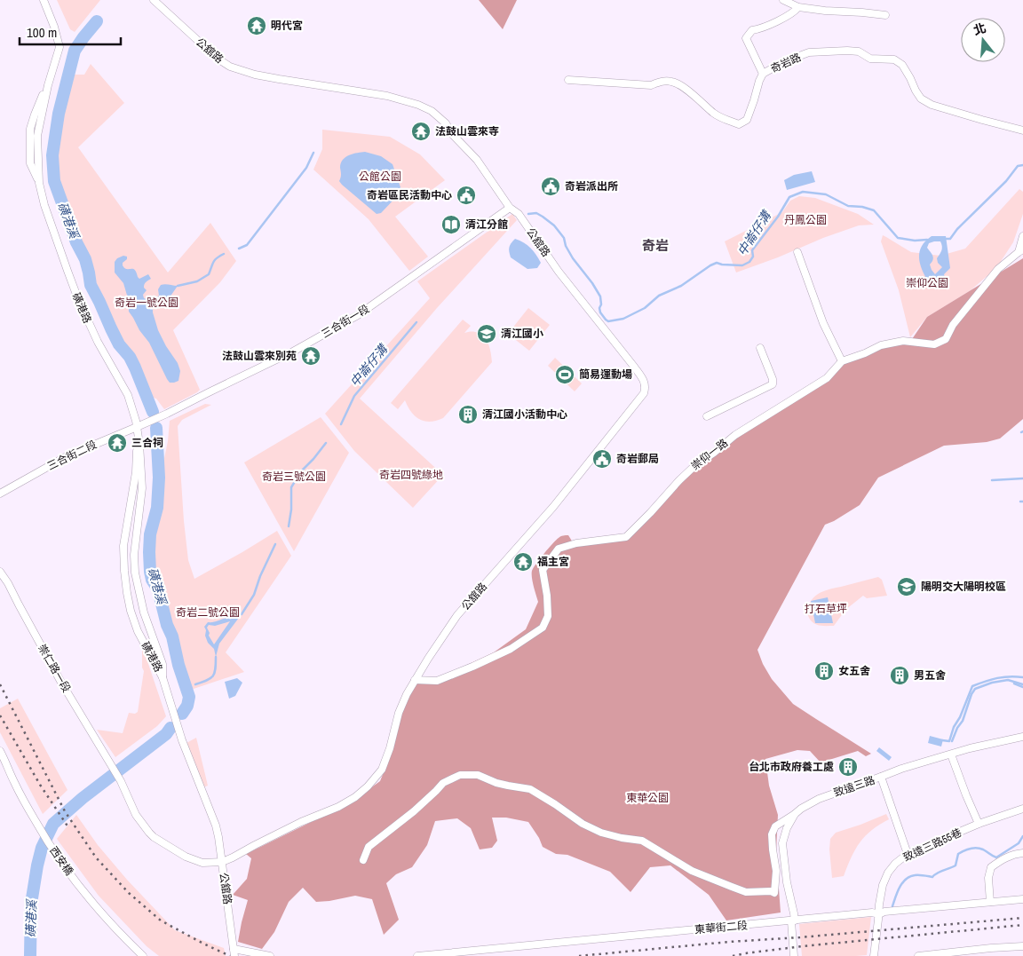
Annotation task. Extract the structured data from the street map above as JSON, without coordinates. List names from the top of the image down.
{
  "streets": {
    "street": [
      "公舘路",
      "奇岩路",
      "磺港路",
      "三合街一段",
      "崇仰一路",
      "三合街二段",
      "崇仁路一段",
      "致遠三路",
      "致遠三路55巷",
      "西安橋",
      "東華街二段"
    ]
  },
  "crossings": [
    ["公舘路", "磺港路"],
    ["公舘路", "三合街一段"],
    ["公舘路", "崇仰一路"],
    ["公舘路", "崇仁路一段"],
    ["磺港路", "三合街二段"],
    ["磺港路", "崇仁路一段"],
    ["三合街一段", "三合街二段"],
    ["致遠三路55巷", "東華街二段"]
  ],
  "districts": ["奇岩"],
  "water": ["磺港溪", "中崙仔溝"],
  "parks": [
    "公館公園",
    "丹鳳公園",
    "崇仰公園",
    "奇岩一號公園",
    "奇岩四號綠地",
    "奇岩三號公園",
    "打石草坪",
    "奇岩二號公園",
    "東華公園"
  ],
  "places": {
    "temple": [
      "明代宮",
      "法鼓山雲來寺",
      "法鼓山雲來別苑",
      "三合祠",
      "福主宮"
    ],
    "public building": ["奇岩派出所", "奇岩區民活動中心", "奇岩郵局"],
    "library": ["清江分館"],
    "school or university": ["清江國小", "陽明交大陽明校區"],
    "sports": ["簡易運動場"],
    "building": [
      "清江國小活動中心",
      "女五舍",
      "男五舍",
      "台北市政府養工處"
    ]
  },
  "scale_bar": "100 m",
  "north": "top"
}
